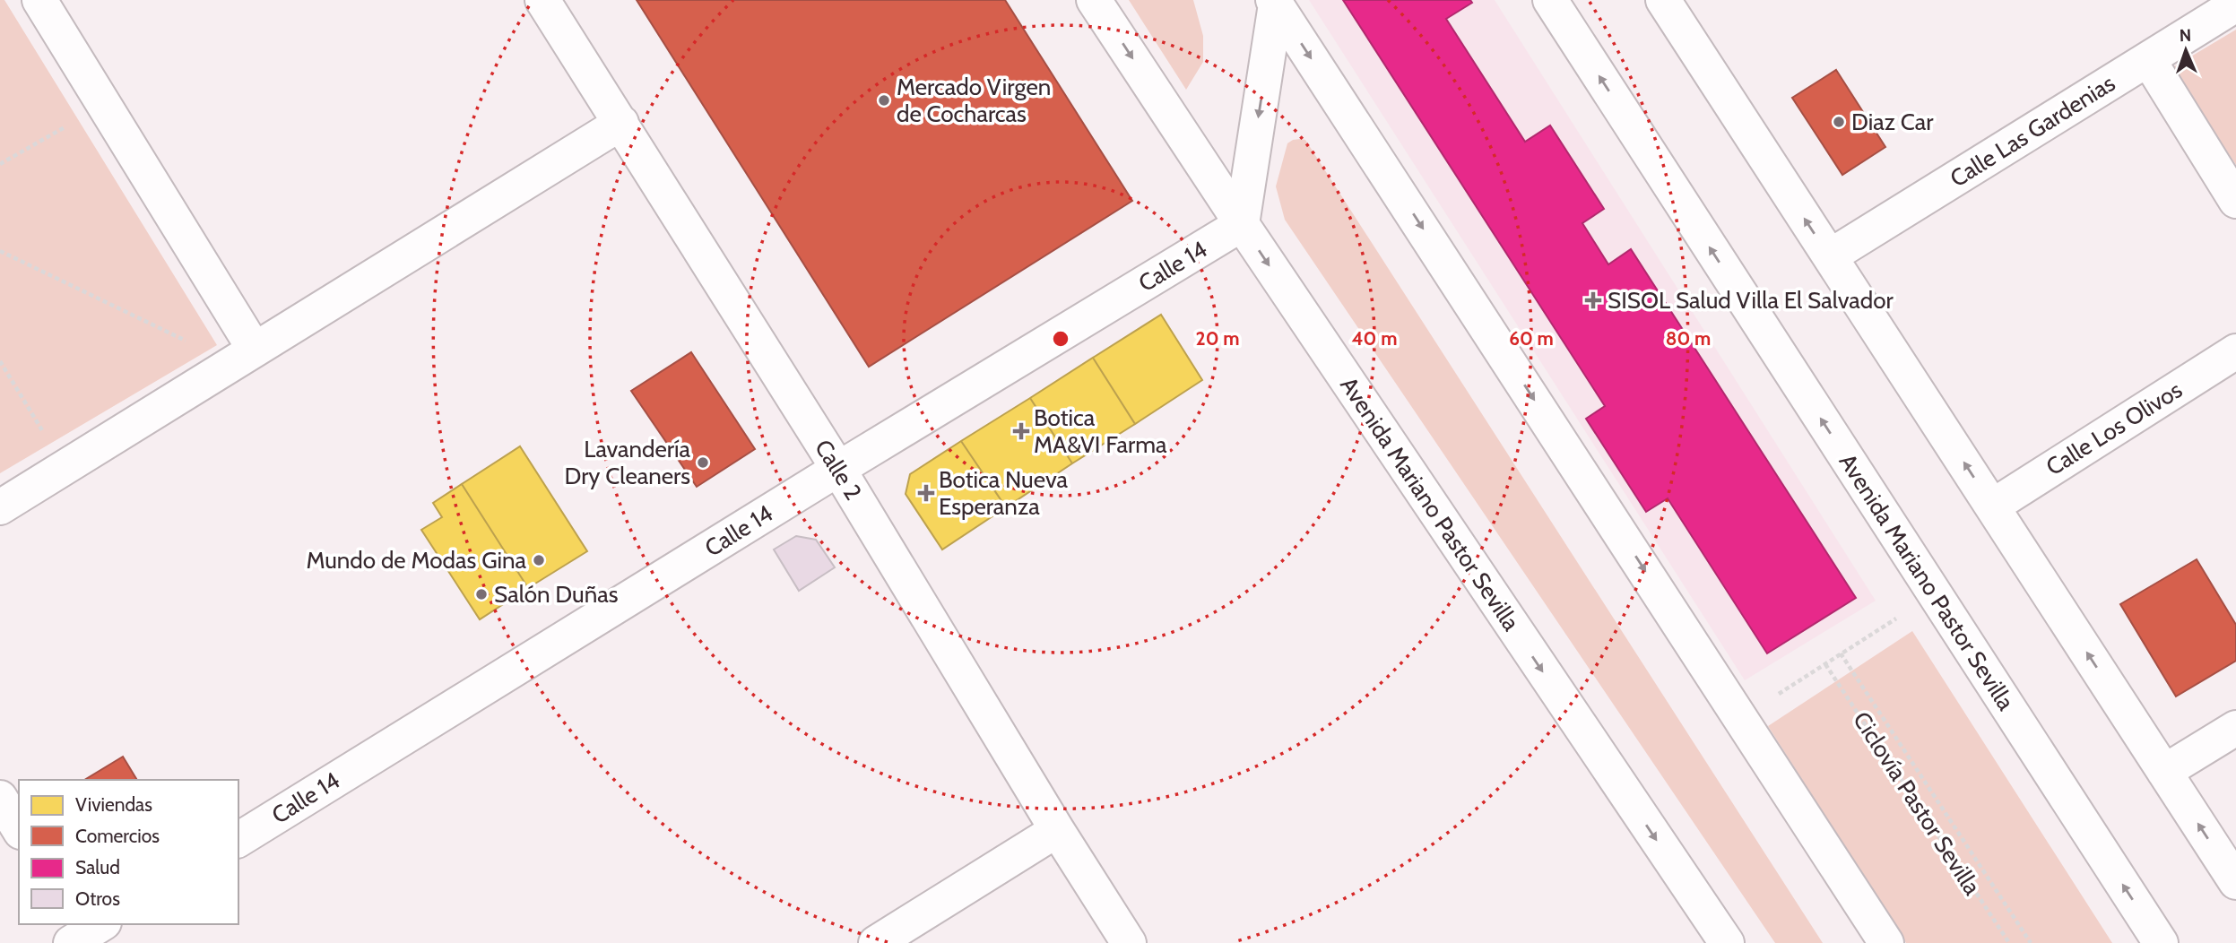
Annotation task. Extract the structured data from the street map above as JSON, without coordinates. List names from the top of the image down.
{
  "streets": {
    "street": [
      "Calle Las Gardenias",
      "Calle 14",
      "Calle Los Olivos",
      "Calle 2",
      "Avenida Mariano Pastor Sevilla"
    ],
    "path": ["Ciclovía Pastor Sevilla"]
  },
  "crossings": [
    ["Calle 14", "Calle 2"],
    ["Calle 14", "Avenida Mariano Pastor Sevilla"]
  ],
  "places": {
    "other": [
      "Mercado Virgen de Cocharcas",
      "Diaz Car",
      "Lavandería Dry Cleaners",
      "Mundo de Modas Gina",
      "Salón Duñas"
    ],
    "health": ["SISOL Salud Villa El Salvador", "Botica MA&VI Farma", "Botica Nueva Esperanza"]
  },
  "legend": [
    "Viviendas",
    "Comercios",
    "Salud",
    "Otros"
  ],
  "north": "top",
  "rings": [
    "20 m",
    "40 m",
    "60 m",
    "80 m"
  ]
}
